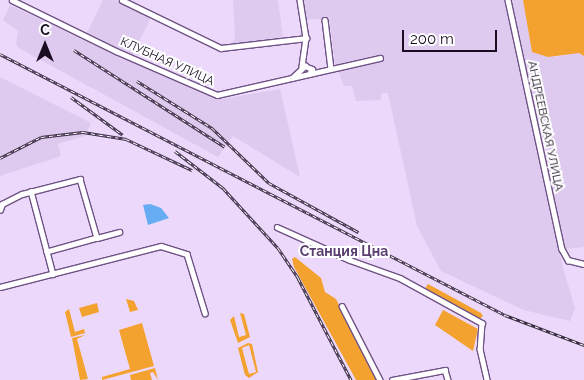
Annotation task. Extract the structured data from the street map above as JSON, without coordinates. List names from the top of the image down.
{
  "streets": {
    "street": ["КЛУБНАЯ УЛИЦА", "АНДРЕЕВСКАЯ УЛИЦА"]
  },
  "districts": ["Станция Цна"],
  "scale_bar": "200 m",
  "north": "top"
}
